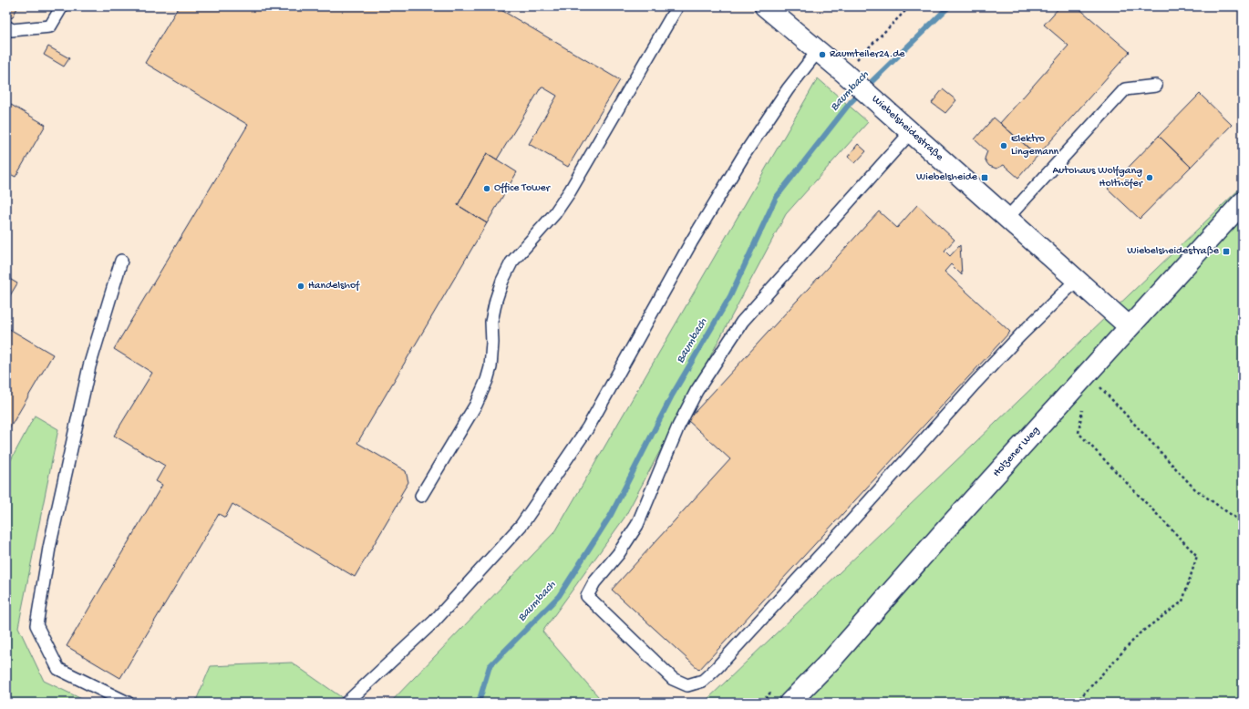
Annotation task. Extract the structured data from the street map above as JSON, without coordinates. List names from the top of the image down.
{
  "streets": {
    "main road": ["Wiebelsheidestraße", "Holzener Weg"]
  },
  "crossings": [
    ["Wiebelsheidestraße", "Holzener Weg"]
  ],
  "water": ["Baumbach"],
  "places": {
    "other": [
      "Raumteiler24.de",
      "Elektro Lingemann",
      "Autohaus Wolfgang Holthöfer",
      "Office Tower",
      "Handelshof"
    ],
    "transit": ["Wiebelsheide", "Wiebelsheidestraße"]
  }
}
